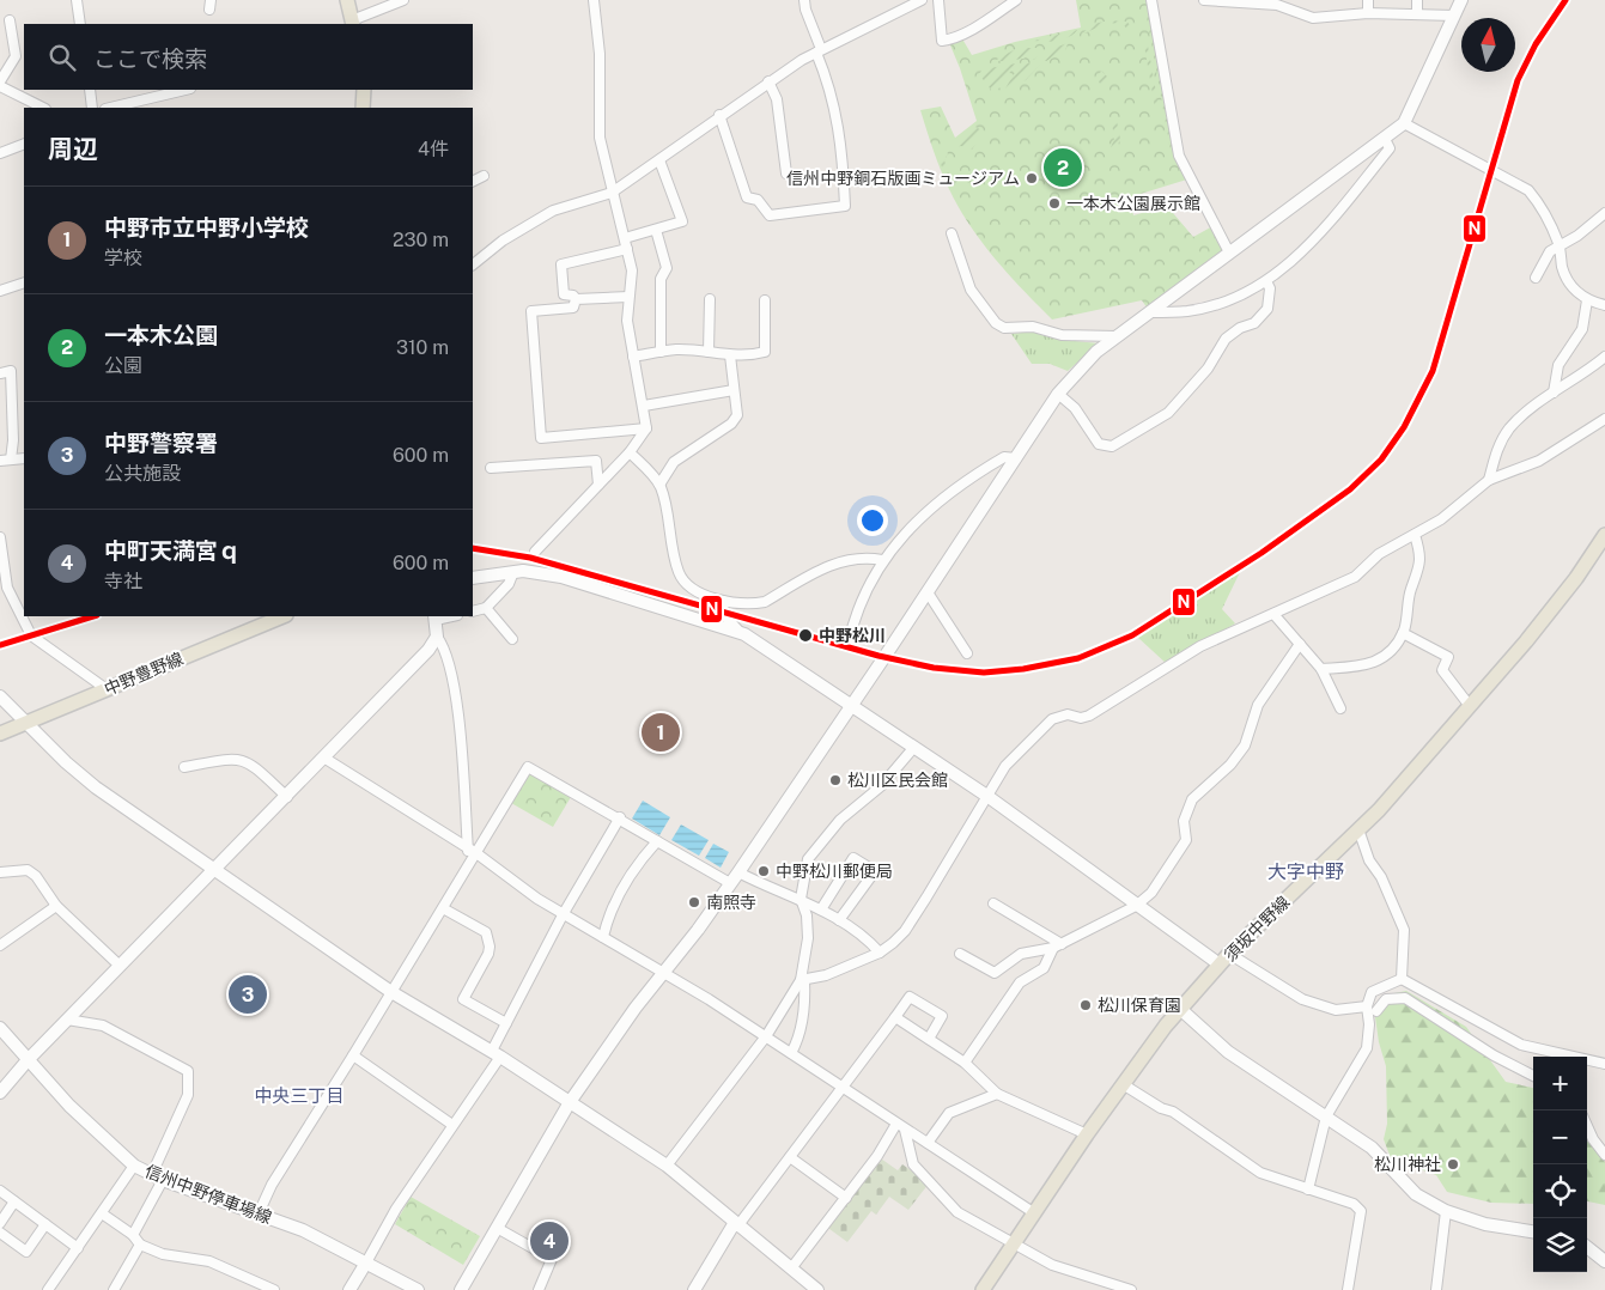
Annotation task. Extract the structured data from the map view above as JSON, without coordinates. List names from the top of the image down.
{
  "streets": {
    "main road": ["中野豊野線", "須坂中野線"],
    "street": ["信州中野停車場線"]
  },
  "districts": ["大字中野", "中央三丁目"],
  "places": [
    "信州中野銅石版画ミュージアム",
    "一本木公園展示館",
    "中野松川",
    "松川区民会館",
    "中野松川郵便局",
    "南照寺",
    "松川保育園",
    "松川神社"
  ],
  "lines": ["transit line N"],
  "north": "top",
  "page": {
    "search": "ここで検索",
    "heading": ["周辺", "4件"],
    "pins": [
      "2",
      "1",
      "3",
      "4"
    ],
    "list": [
      {
        "mark": "1",
        "name": "中野市立中野小学校",
        "note": "学校",
        "value": "230 m"
      },
      {
        "mark": "2",
        "name": "一本木公園",
        "note": "公園",
        "value": "310 m"
      },
      {
        "mark": "3",
        "name": "中野警察署",
        "note": "公共施設",
        "value": "600 m"
      },
      {
        "mark": "4",
        "name": "中町天満宮ｑ",
        "note": "寺社",
        "value": "600 m"
      }
    ],
    "map_buttons": ["+", "−"]
  }
}
